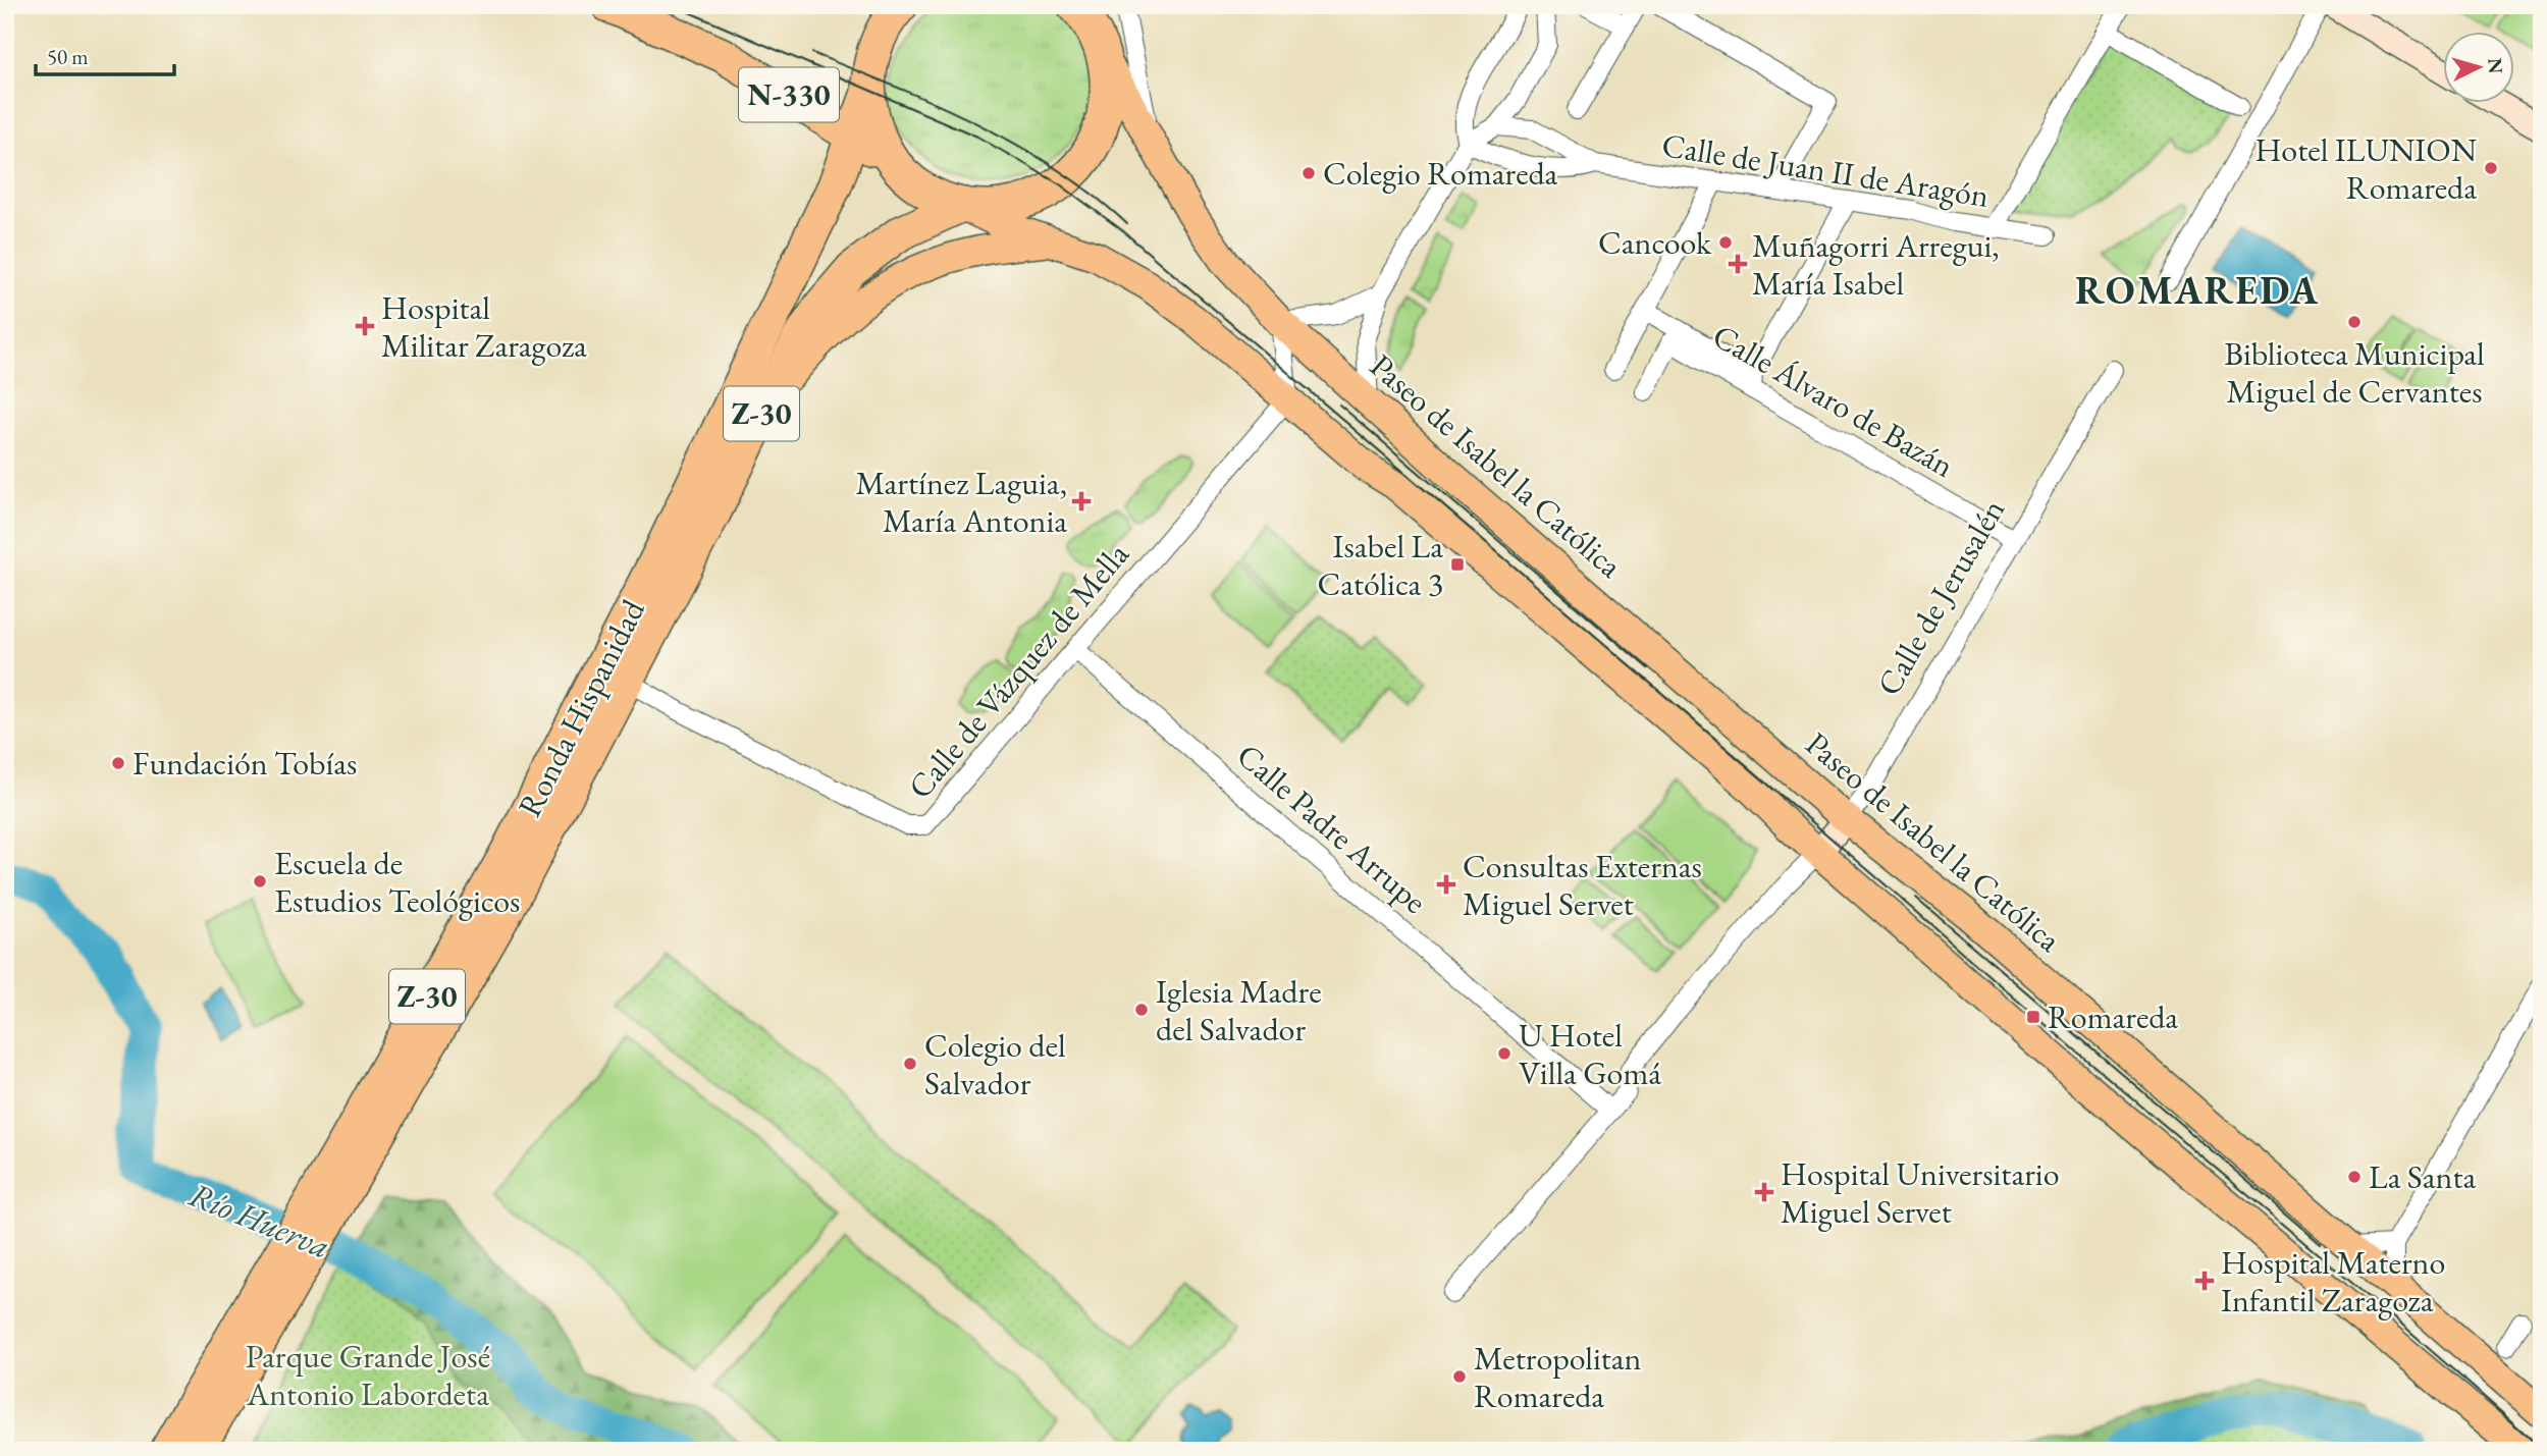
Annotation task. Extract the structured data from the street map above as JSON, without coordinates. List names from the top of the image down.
{
  "streets": {
    "highway": ["N-330", "Z-30", "Ronda Hispanidad"],
    "main road": ["Paseo de Isabel la Católica"],
    "street": [
      "Calle de Juan II de Aragón",
      "Calle Álvaro de Bazán",
      "Calle de Jerusalén",
      "Calle de Vázquez de Mella",
      "Calle Padre Arrupe"
    ]
  },
  "crossings": [
    ["N-330", "Ronda Hispanidad"],
    ["Calle Álvaro de Bazán", "Calle de Jerusalén"],
    ["Paseo de Isabel la Católica", "Calle de Jerusalén"],
    ["Calle de Vázquez de Mella", "Ronda Hispanidad"],
    ["Calle de Vázquez de Mella", "Calle Padre Arrupe"]
  ],
  "districts": ["ROMAREDA"],
  "water": ["Río Huerva"],
  "parks": ["Parque Grande José Antonio Labordeta"],
  "places": {
    "other": [
      "Hotel ILUNION Romareda",
      "Colegio Romareda",
      "Cancook",
      "Biblioteca Municipal Miguel de Cervantes",
      "Fundación Tobías",
      "Escuela de Estudios Teológicos",
      "Iglesia Madre del Salvador",
      "U Hotel Villa Gomá",
      "Colegio del Salvador",
      "La Santa",
      "Metropolitan Romareda"
    ],
    "health": [
      "Muñagorri Arregui, María Isabel",
      "Hospital Militar Zaragoza",
      "Martínez Laguia, María Antonia",
      "Consultas Externas Miguel Servet",
      "Hospital Universitario Miguel Servet",
      "Hospital Materno Infantil Zaragoza"
    ],
    "transit": ["Isabel La Católica 3", "Romareda"]
  },
  "scale_bar": "50 m",
  "north": "right"
}
